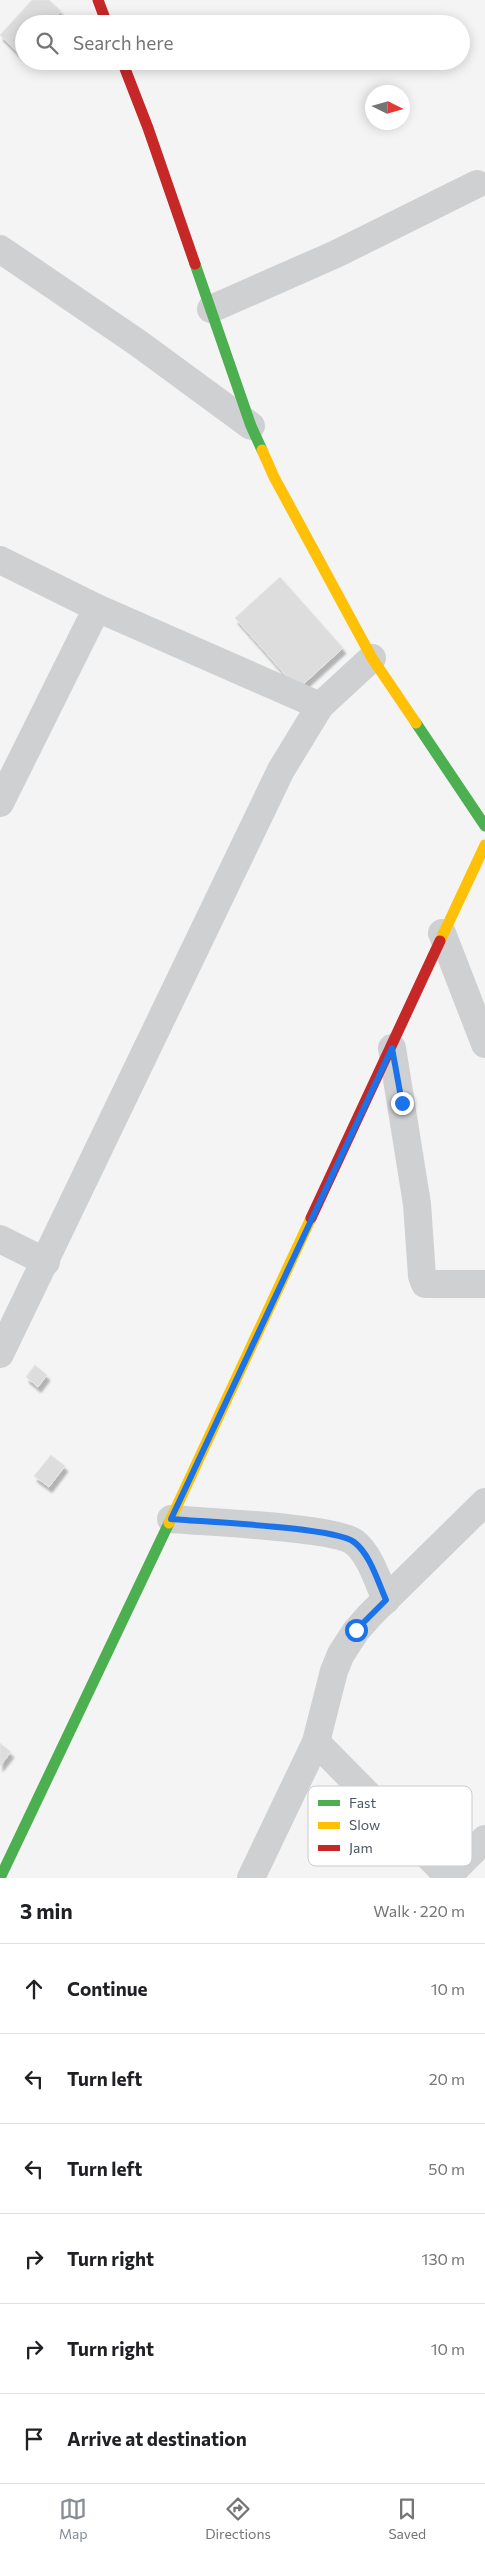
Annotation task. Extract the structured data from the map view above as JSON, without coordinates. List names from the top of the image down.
{
  "legend": ["Fast", "Slow", "Jam"],
  "north": "right",
  "page": {
    "search": "Search here",
    "heading": ["3 min", "Walk · 220 m"],
    "list": [
      ["Continue", "10 m"],
      ["Turn left", "20 m"],
      ["Turn left", "50 m"],
      ["Turn right", "130 m"],
      ["Turn right", "10 m"],
      "Arrive at destination"
    ],
    "nav": ["Map", "Directions", "Saved"]
  }
}
